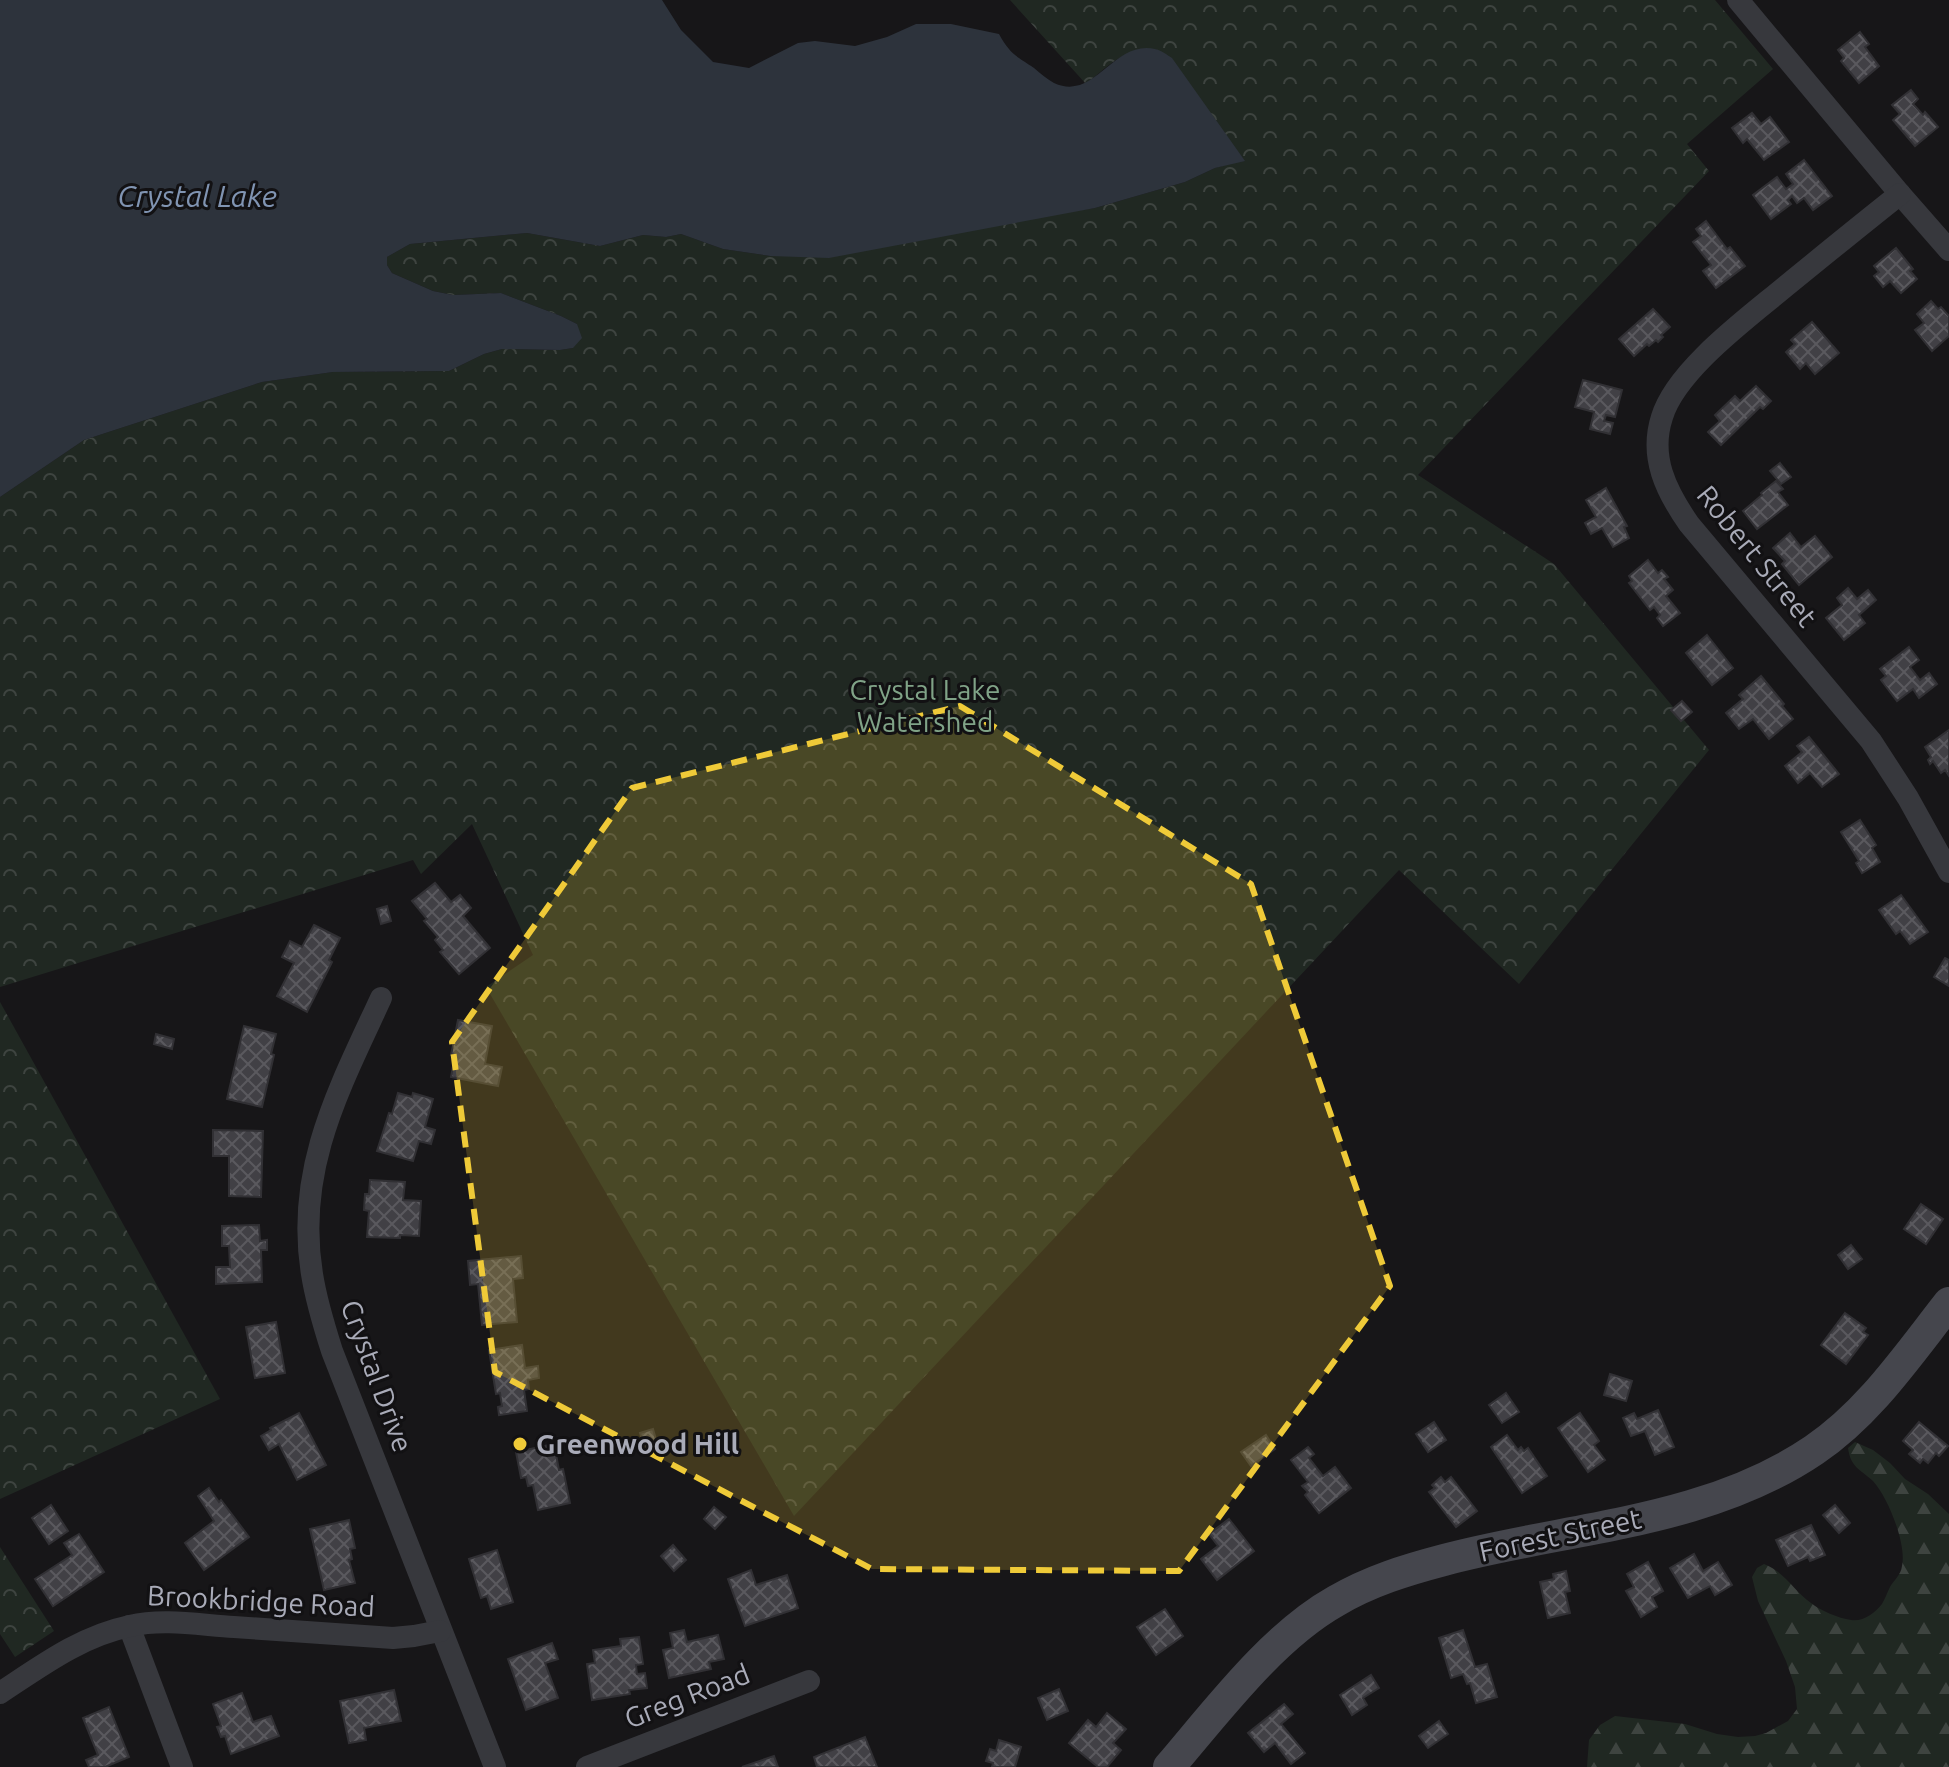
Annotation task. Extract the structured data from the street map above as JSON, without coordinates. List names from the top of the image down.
{
  "streets": {
    "main road": ["Forest Street"],
    "street": [
      "Robert Street",
      "Crystal Drive",
      "Brookbridge Road",
      "Greg Road"
    ]
  },
  "crossings": [
    ["Crystal Drive", "Brookbridge Road"]
  ],
  "water": ["Crystal Lake"],
  "parks": ["Crystal Lake Watershed"],
  "places": ["Greenwood Hill"]
}
